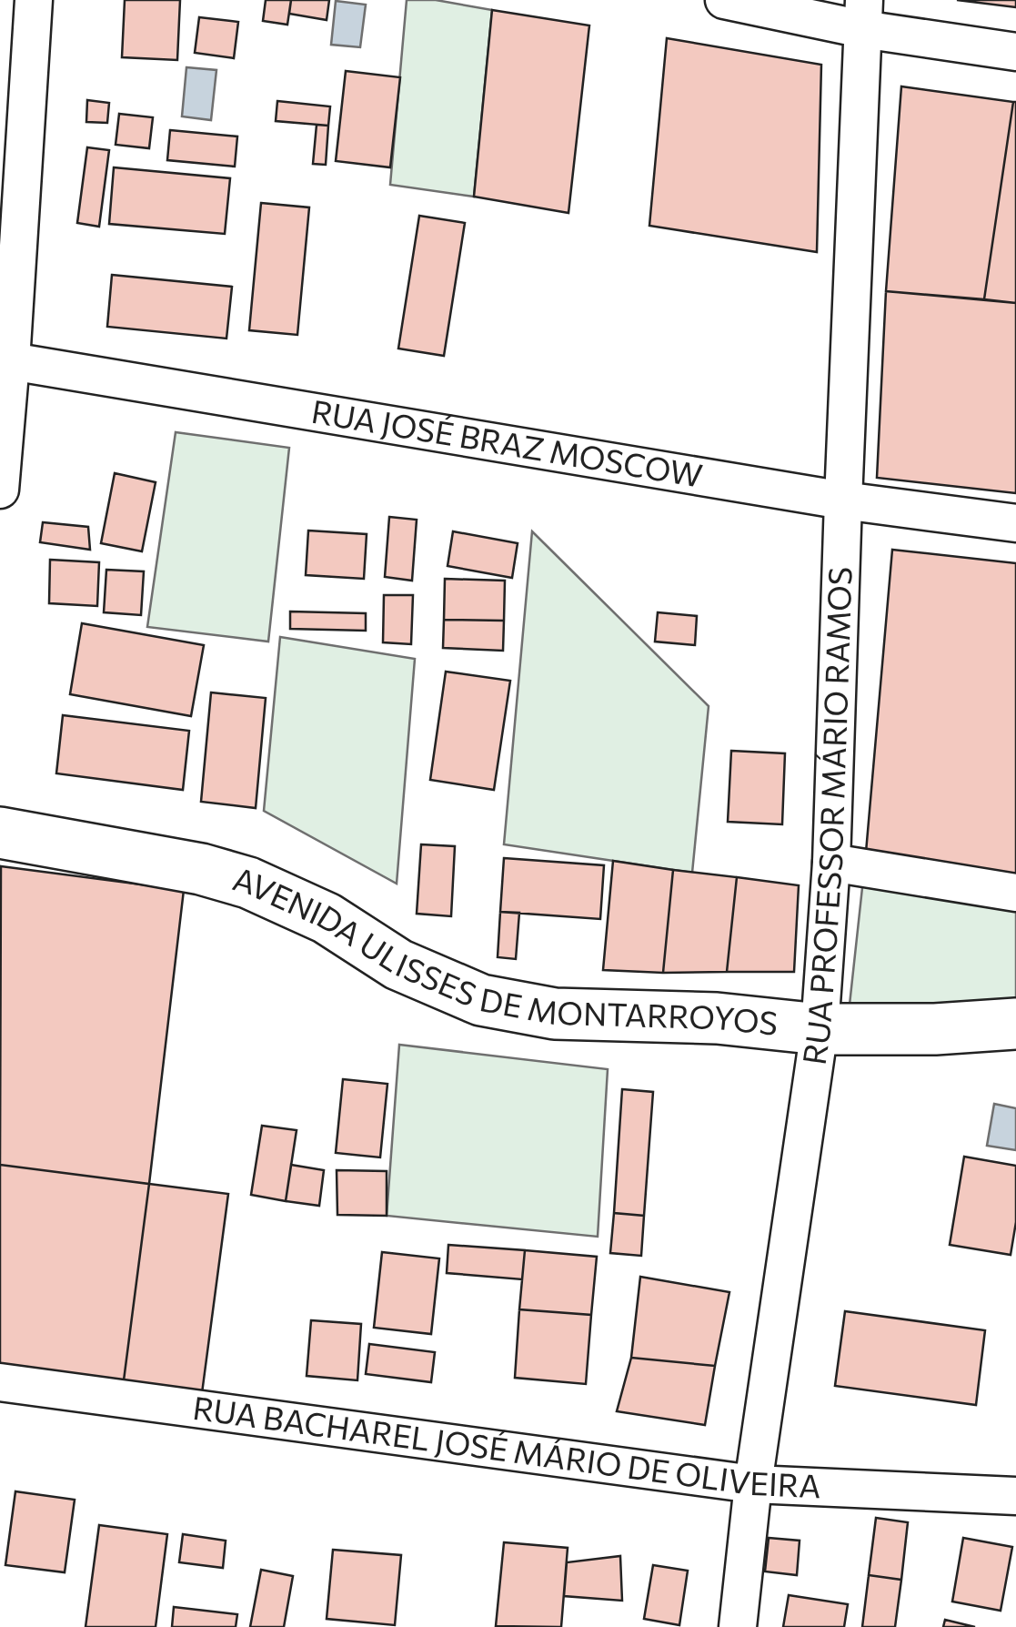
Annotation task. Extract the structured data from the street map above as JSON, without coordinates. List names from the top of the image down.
{
  "streets": {
    "main road": ["AVENIDA ULISSES DE MONTARROYOS"],
    "street": ["RUA JOSÉ BRAZ MOSCOW", "RUA PROFESSOR MÁRIO RAMOS", "RUA BACHAREL JOSÉ MÁRIO DE OLIVEIRA"]
  },
  "crossings": [
    ["RUA JOSÉ BRAZ MOSCOW", "RUA PROFESSOR MÁRIO RAMOS"],
    ["RUA PROFESSOR MÁRIO RAMOS", "AVENIDA ULISSES DE MONTARROYOS"],
    ["RUA PROFESSOR MÁRIO RAMOS", "RUA BACHAREL JOSÉ MÁRIO DE OLIVEIRA"]
  ]
}
